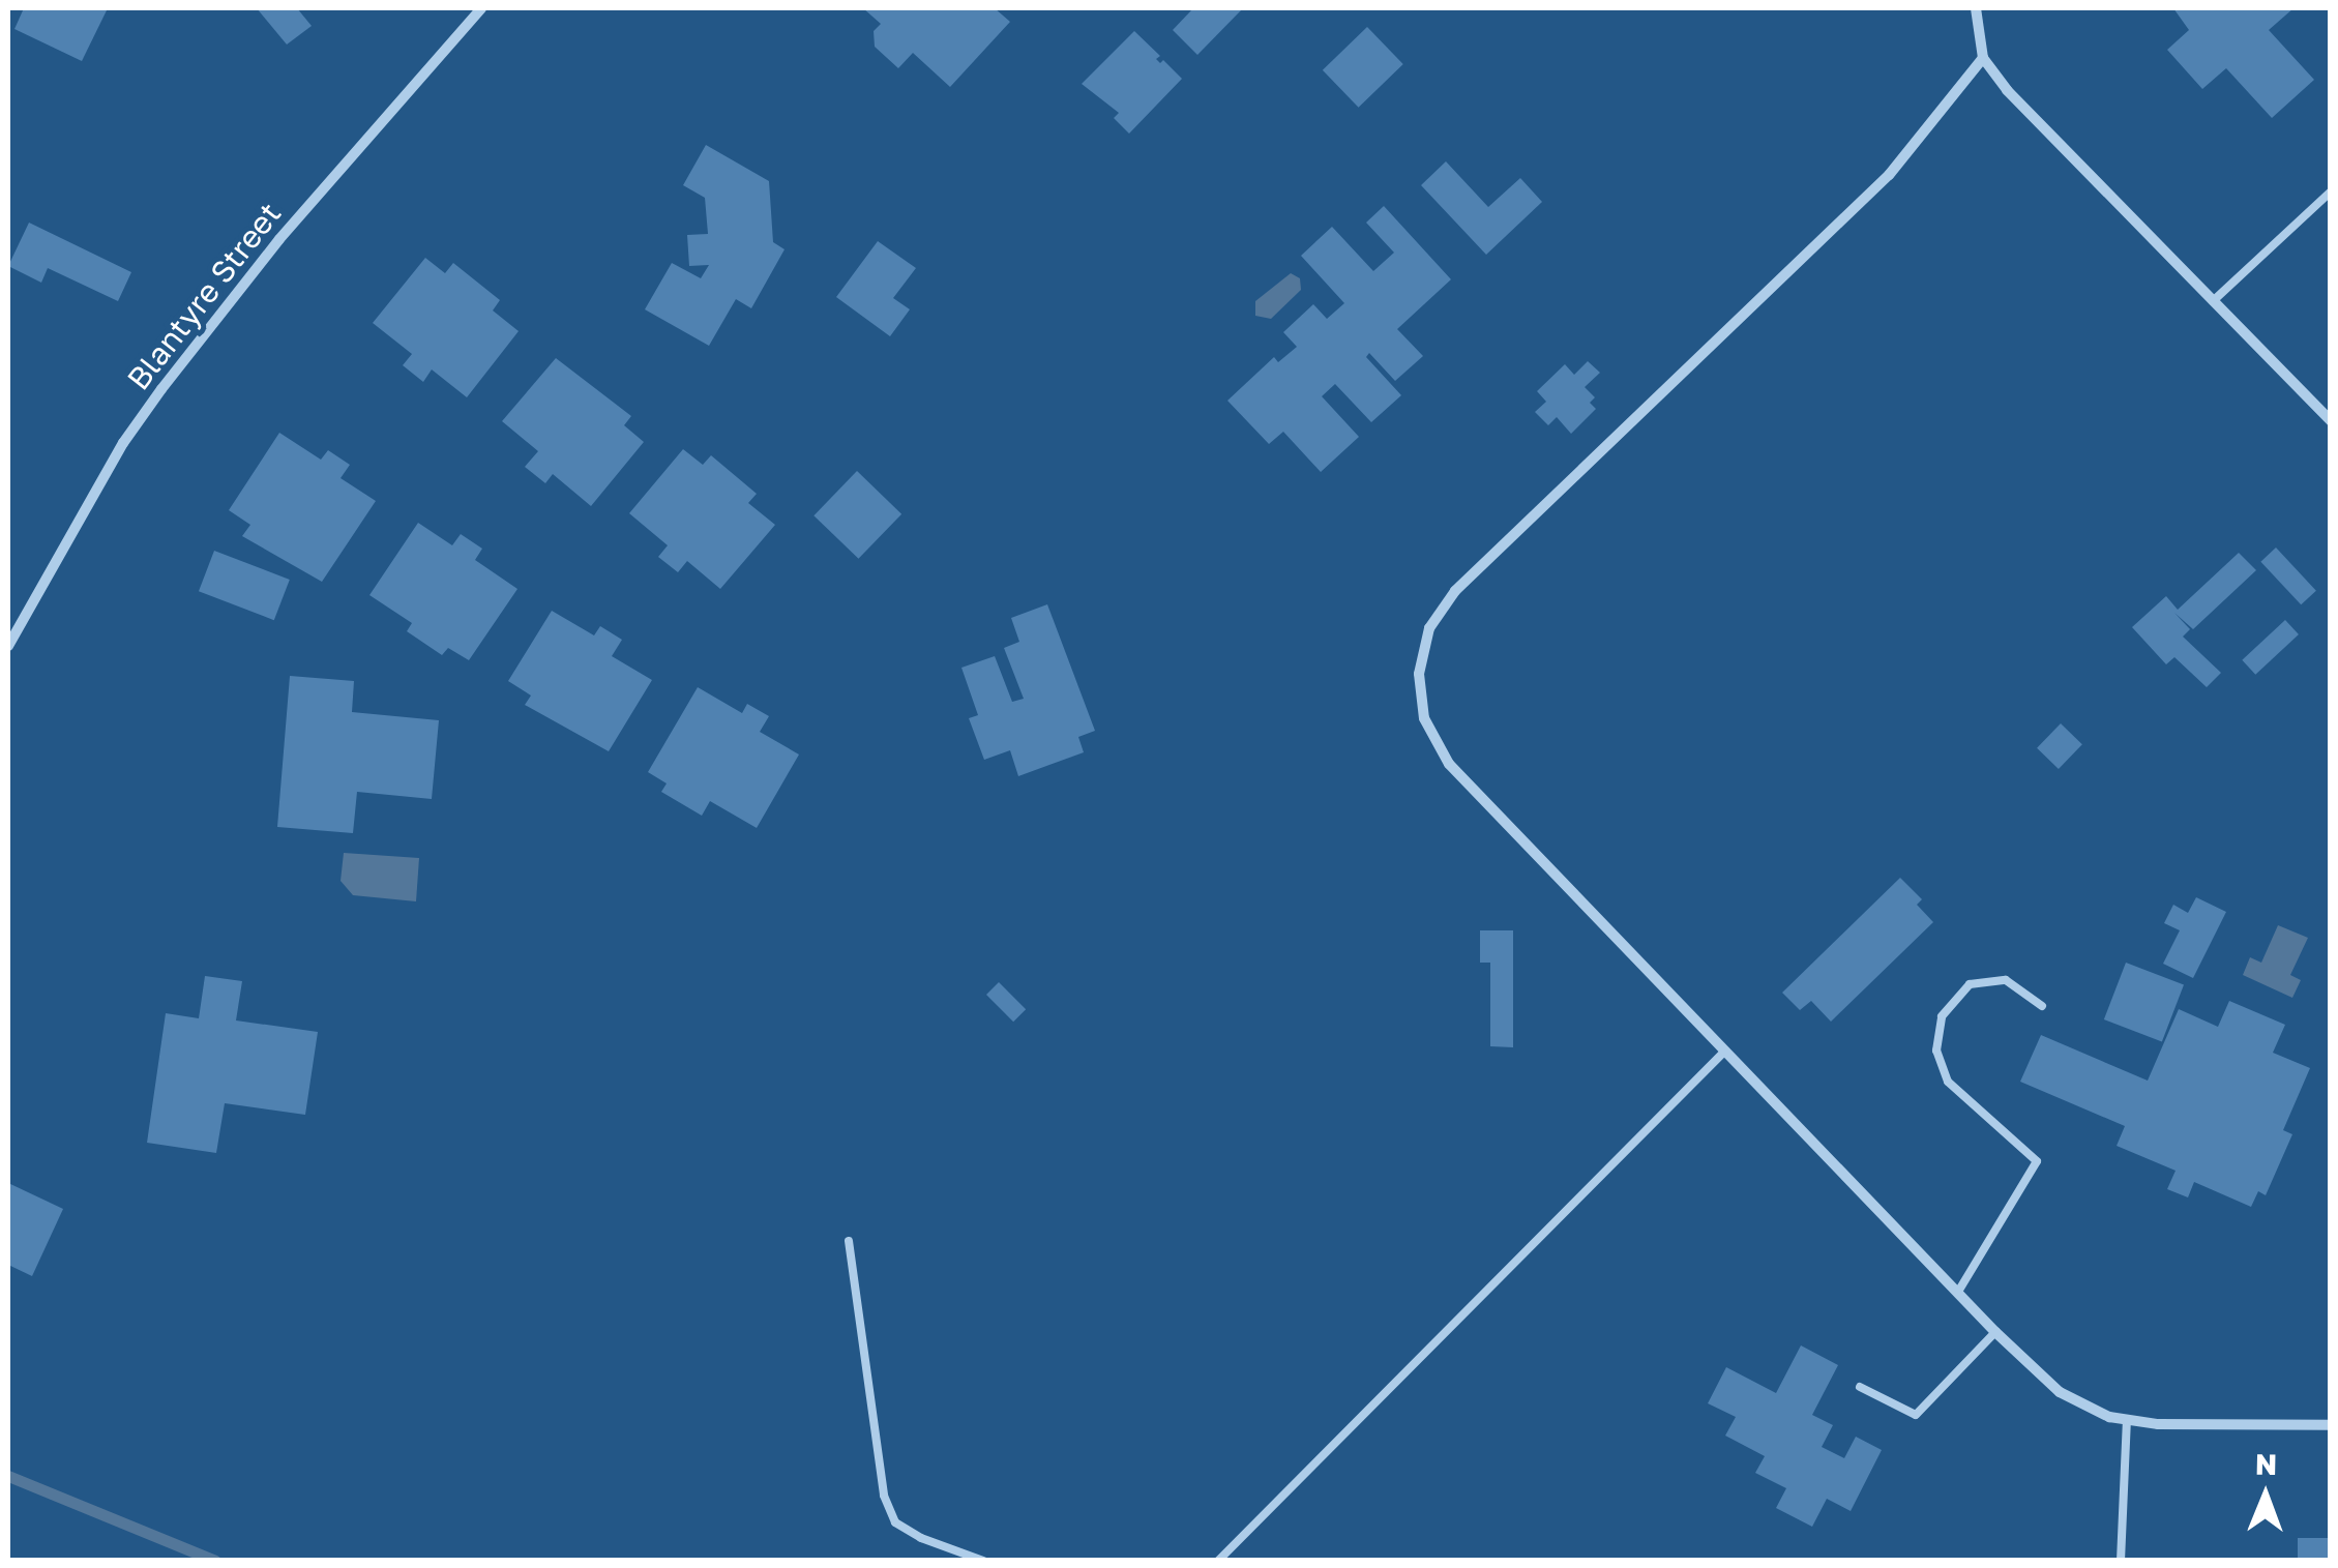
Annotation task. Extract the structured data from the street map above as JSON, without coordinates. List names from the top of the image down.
{
  "streets": {
    "street": ["Blantyre Street"]
  },
  "north": "top"
}
